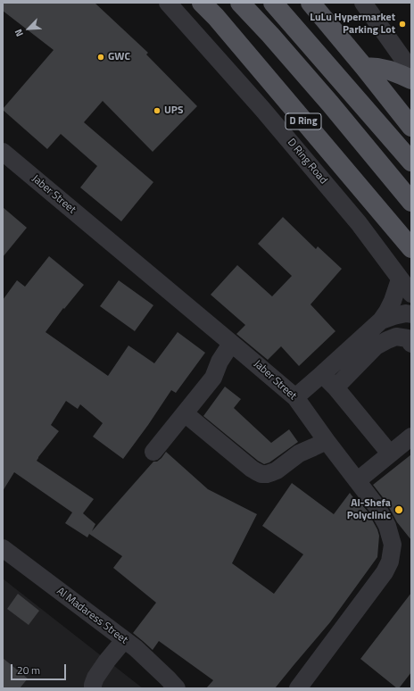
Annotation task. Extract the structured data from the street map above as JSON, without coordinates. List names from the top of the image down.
{
  "streets": {
    "main road": ["D Ring"],
    "street": ["D Ring Road", "Jaber Street", "Al Madaress Street"]
  },
  "places": [
    "LuLu Hypermarket Parking Lot",
    "GWC",
    "UPS",
    "Al-Shefa Polyclinic"
  ],
  "scale_bar": "20 m",
  "north": "bottom left"
}
